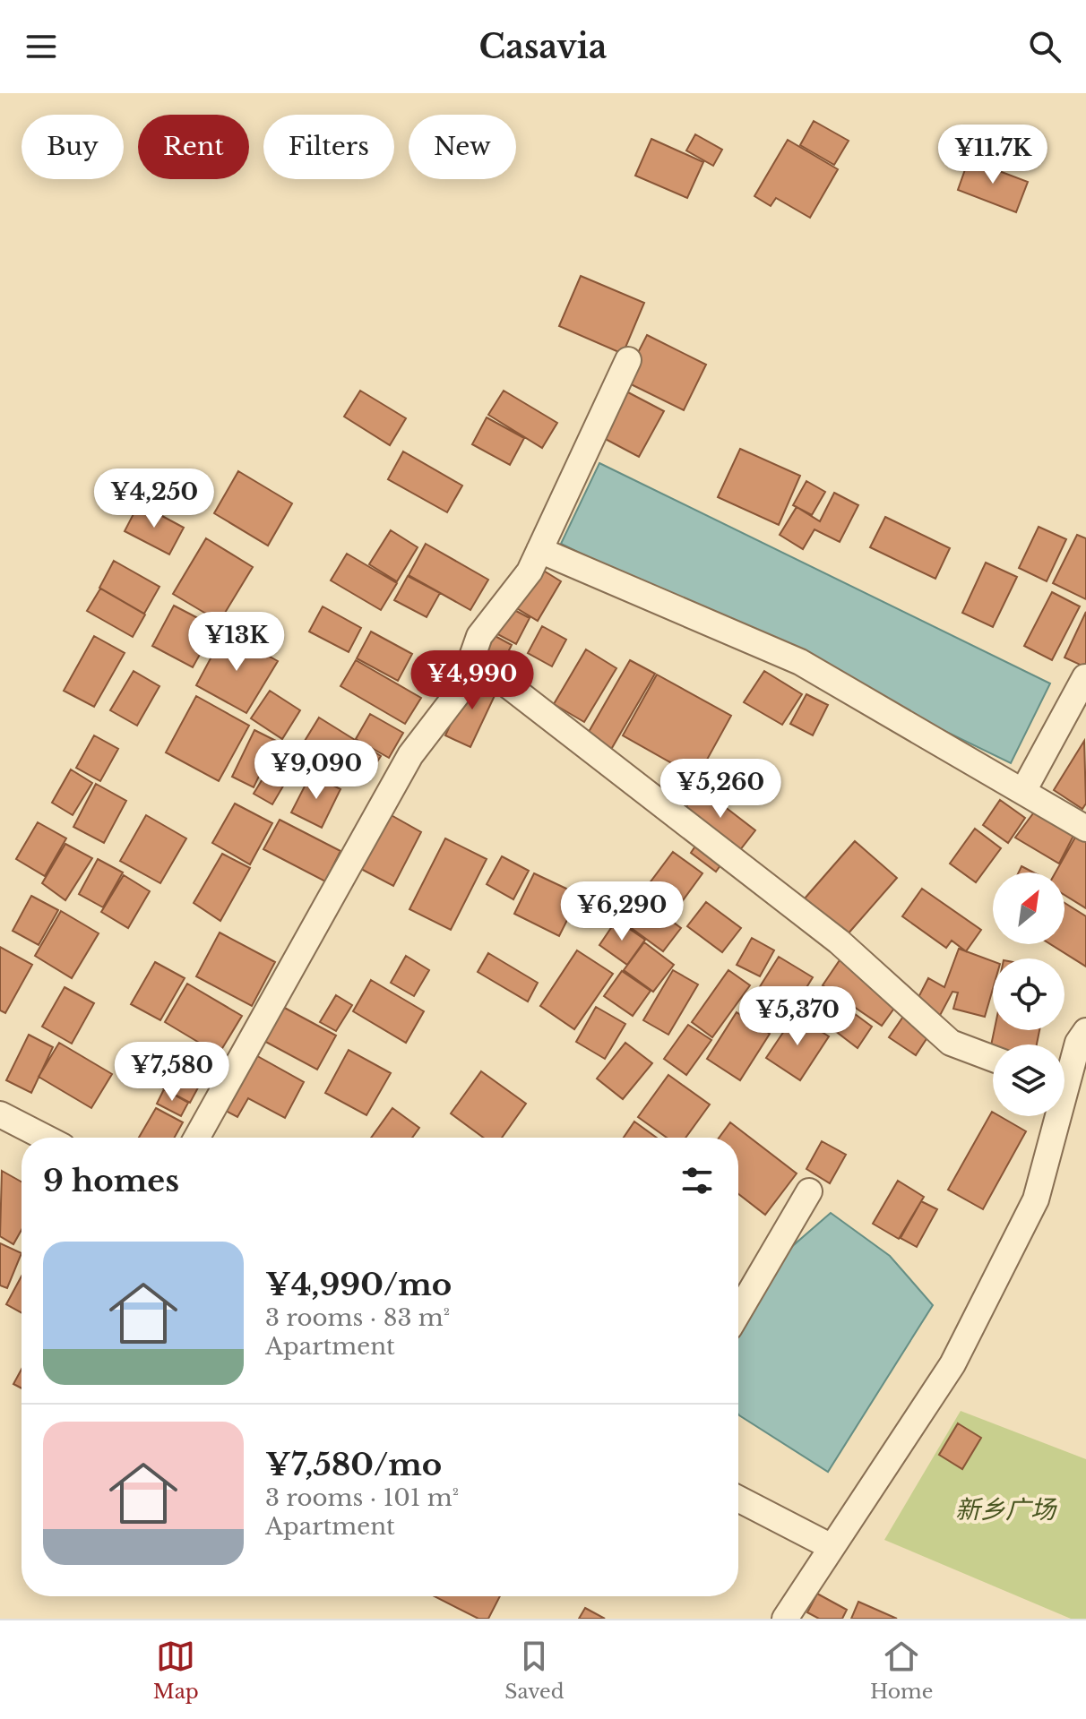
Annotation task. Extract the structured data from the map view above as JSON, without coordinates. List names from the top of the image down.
{
  "parks": ["新乡广场"],
  "north": "top right",
  "page": {
    "header": "Casavia",
    "chip": [
      "Buy",
      "Rent",
      "Filters",
      "New"
    ],
    "price": [
      "¥11.7K",
      "¥4,250",
      "¥13K",
      "¥4,990",
      "¥9,090",
      "¥5,260",
      "¥6,290",
      "¥5,370",
      "¥7,580"
    ],
    "heading": "9 homes",
    "list": [
      {
        "name": "¥4,990/mo",
        "note": "3 rooms · 83 m² · Apartment"
      },
      {
        "name": "¥7,580/mo",
        "note": "3 rooms · 101 m² · Apartment"
      }
    ],
    "tabs": ["Map", "Saved", "Home"]
  }
}
